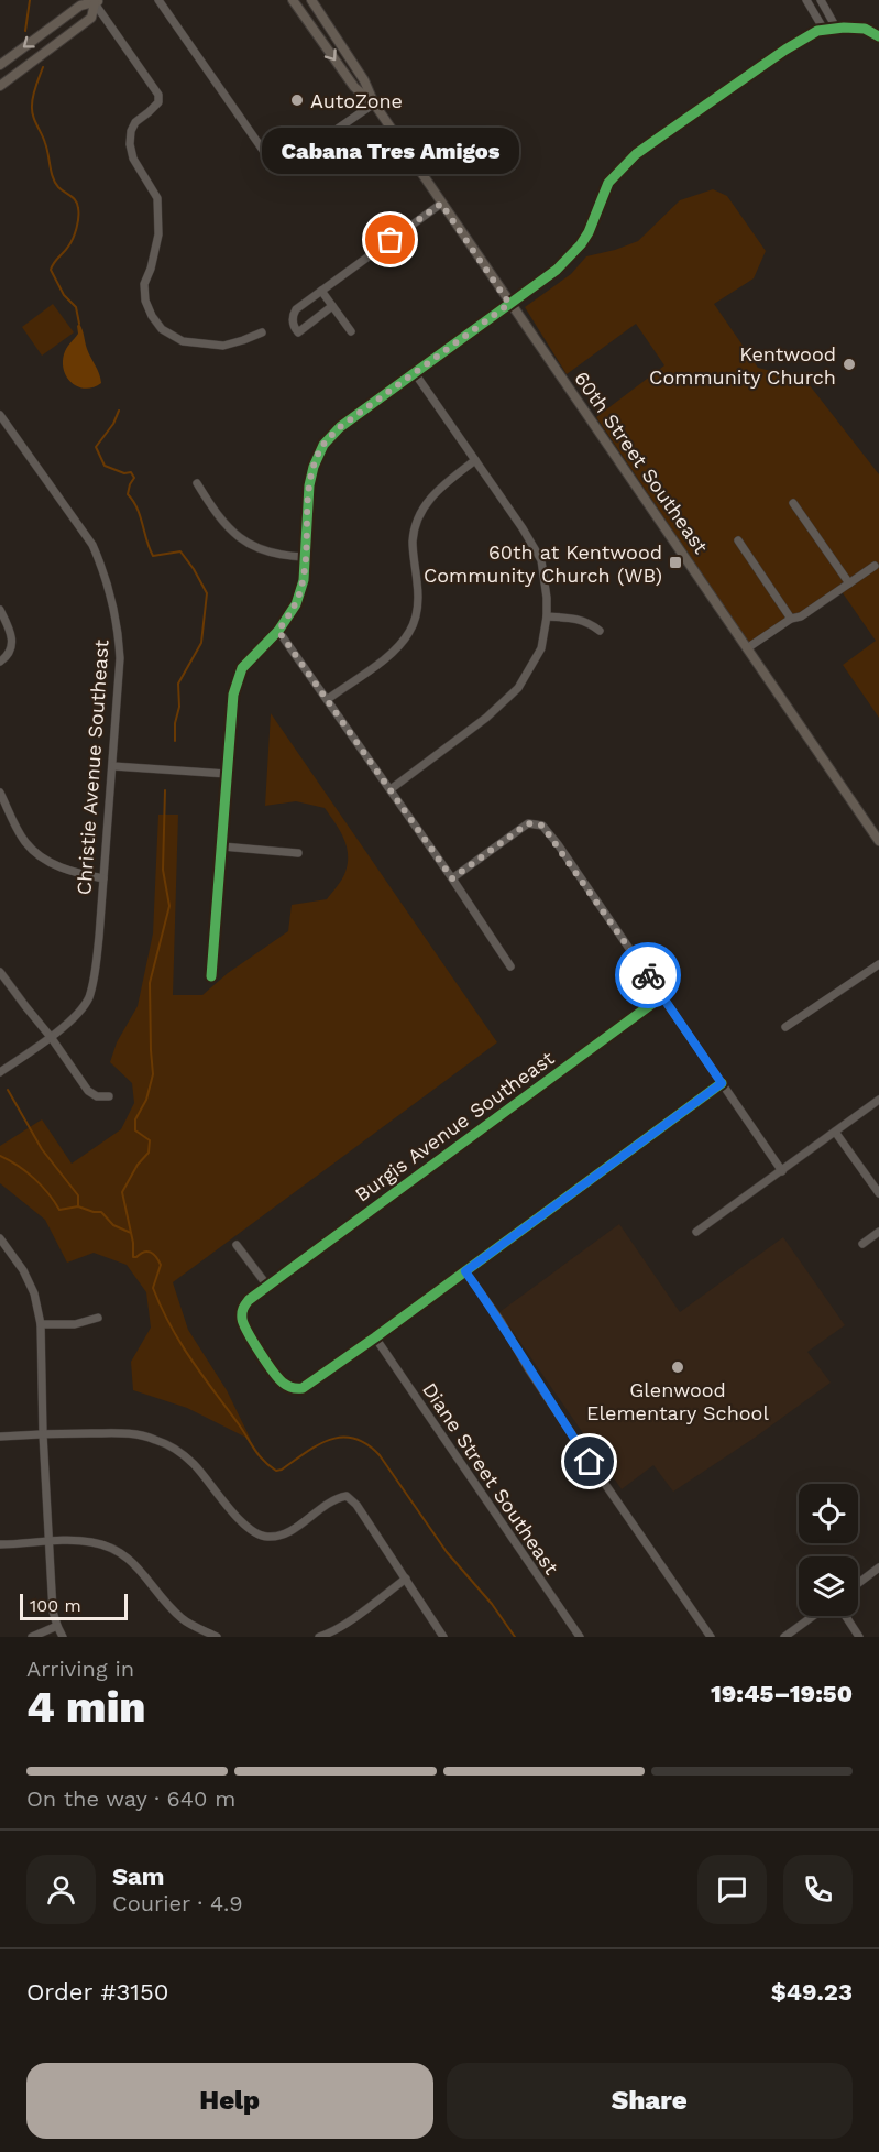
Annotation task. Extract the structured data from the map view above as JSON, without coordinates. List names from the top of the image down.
{
  "streets": {
    "main road": ["60th Street Southeast"],
    "street": ["Christie Avenue Southeast", "Burgis Avenue Southeast", "Diane Street Southeast"]
  },
  "crossings": [
    ["Burgis Avenue Southeast", "Diane Street Southeast"]
  ],
  "places": {
    "other": [
      "AutoZone",
      "Cabana Tres Amigos",
      "Kentwood Community Church",
      "Glenwood Elementary School"
    ],
    "transit": ["60th at Kentwood Community Church (WB)"]
  },
  "scale_bar": "100 m",
  "page": {
    "bubble": "Cabana Tres Amigos",
    "scale": "100 m",
    "heading": ["4 min", "Arriving in", "19:45–19:50"],
    "panel": [
      "Sam",
      "Courier · 4.9",
      "Order #3150",
      "$49.23"
    ],
    "bar": "On the way · 640 m",
    "buttons": ["Help", "Share"]
  }
}
